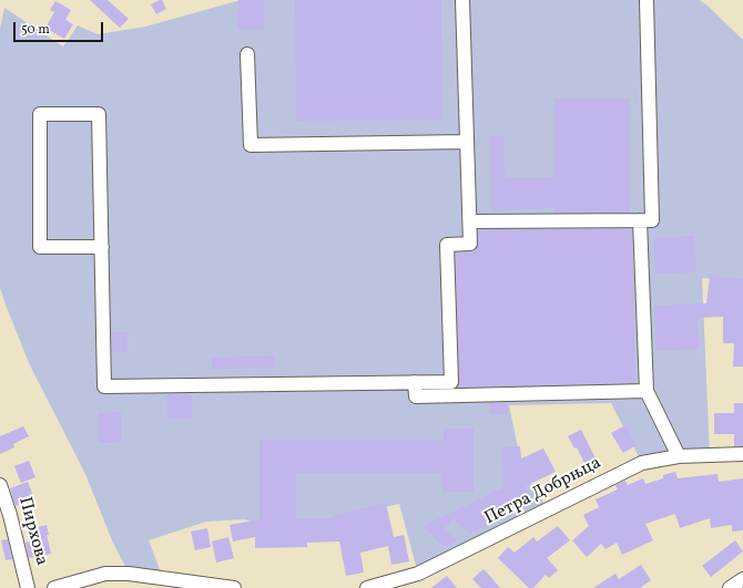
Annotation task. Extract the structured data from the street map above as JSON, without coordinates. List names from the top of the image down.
{
  "streets": {
    "street": ["Петра Добрњца", "Пирхова"]
  },
  "scale_bar": "50 m"
}
